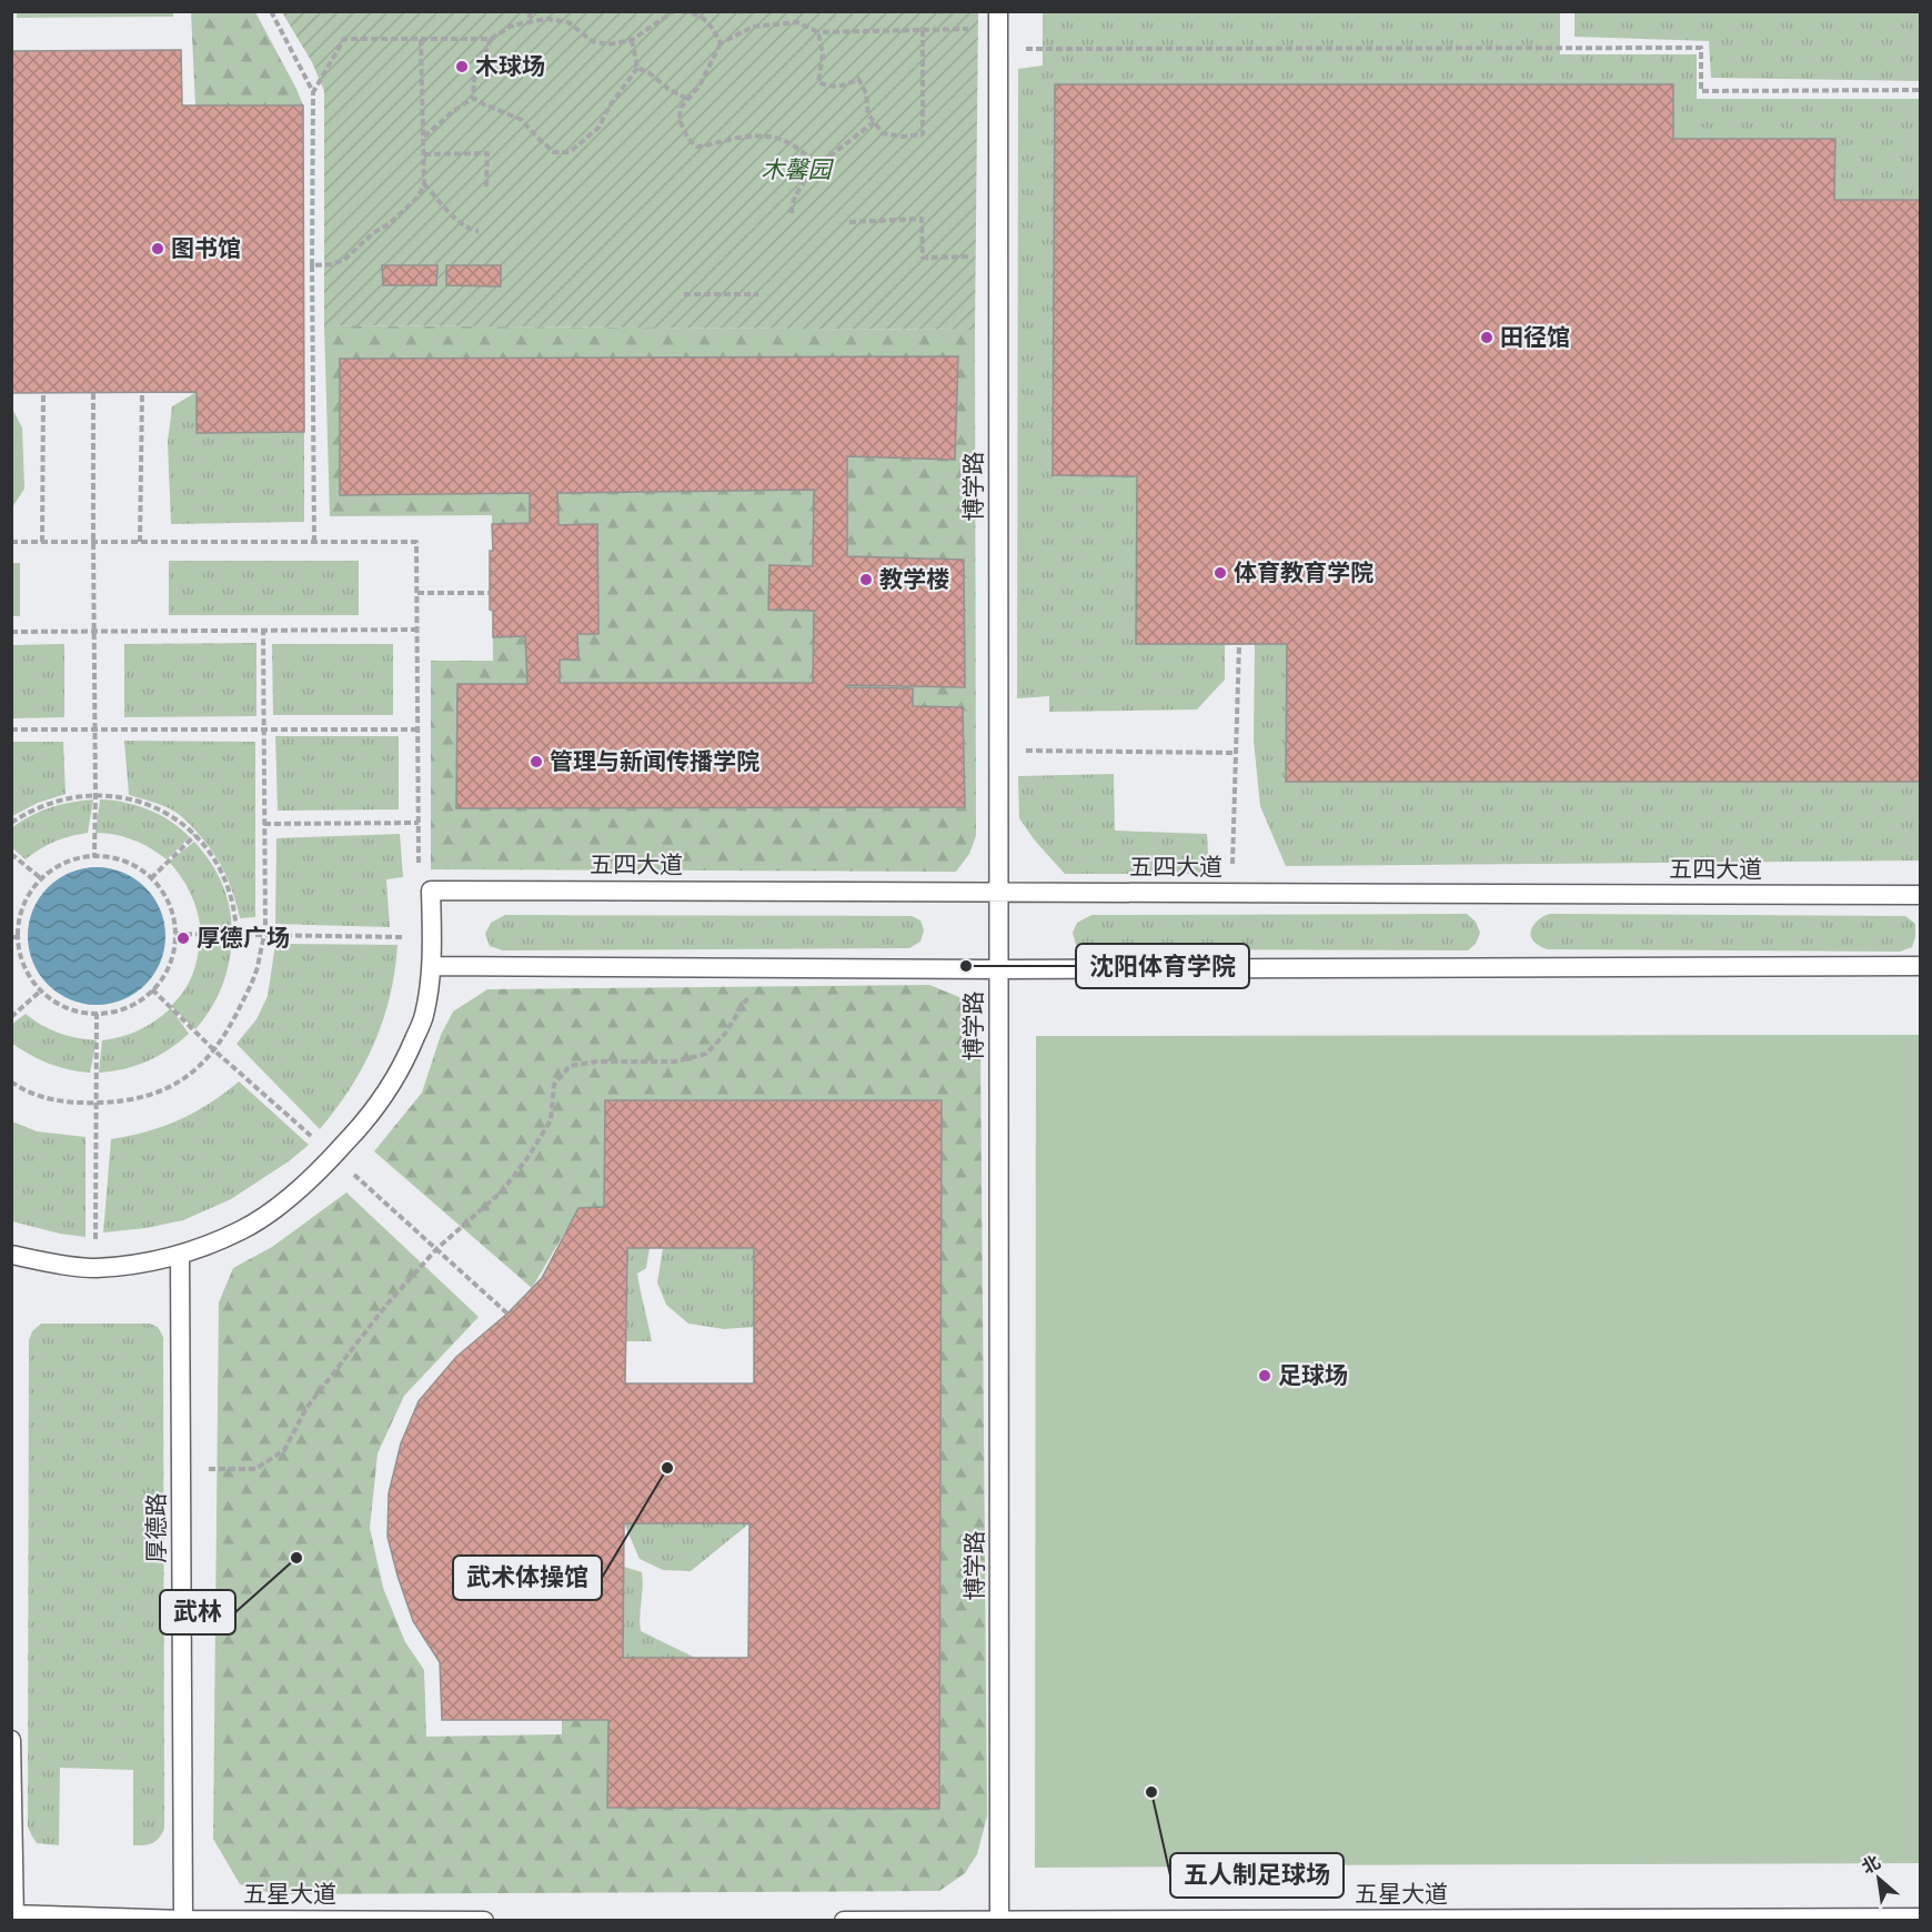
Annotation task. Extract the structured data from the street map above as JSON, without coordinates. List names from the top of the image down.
{
  "streets": {
    "lane": [
      "博学路",
      "五四大道",
      "厚德路",
      "五星大道"
    ]
  },
  "crossings": [
    ["博学路", "五四大道"],
    ["博学路", "五星大道"],
    ["厚德路", "五星大道"]
  ],
  "parks": ["木馨园"],
  "places": [
    "木球场",
    "图书馆",
    "田径馆",
    "体育教育学院",
    "教学楼",
    "管理与新闻传播学院",
    "厚德广场",
    "沈阳体育学院",
    "足球场",
    "武术体操馆",
    "武林",
    "五人制足球场"
  ],
  "north": "top left"
}
